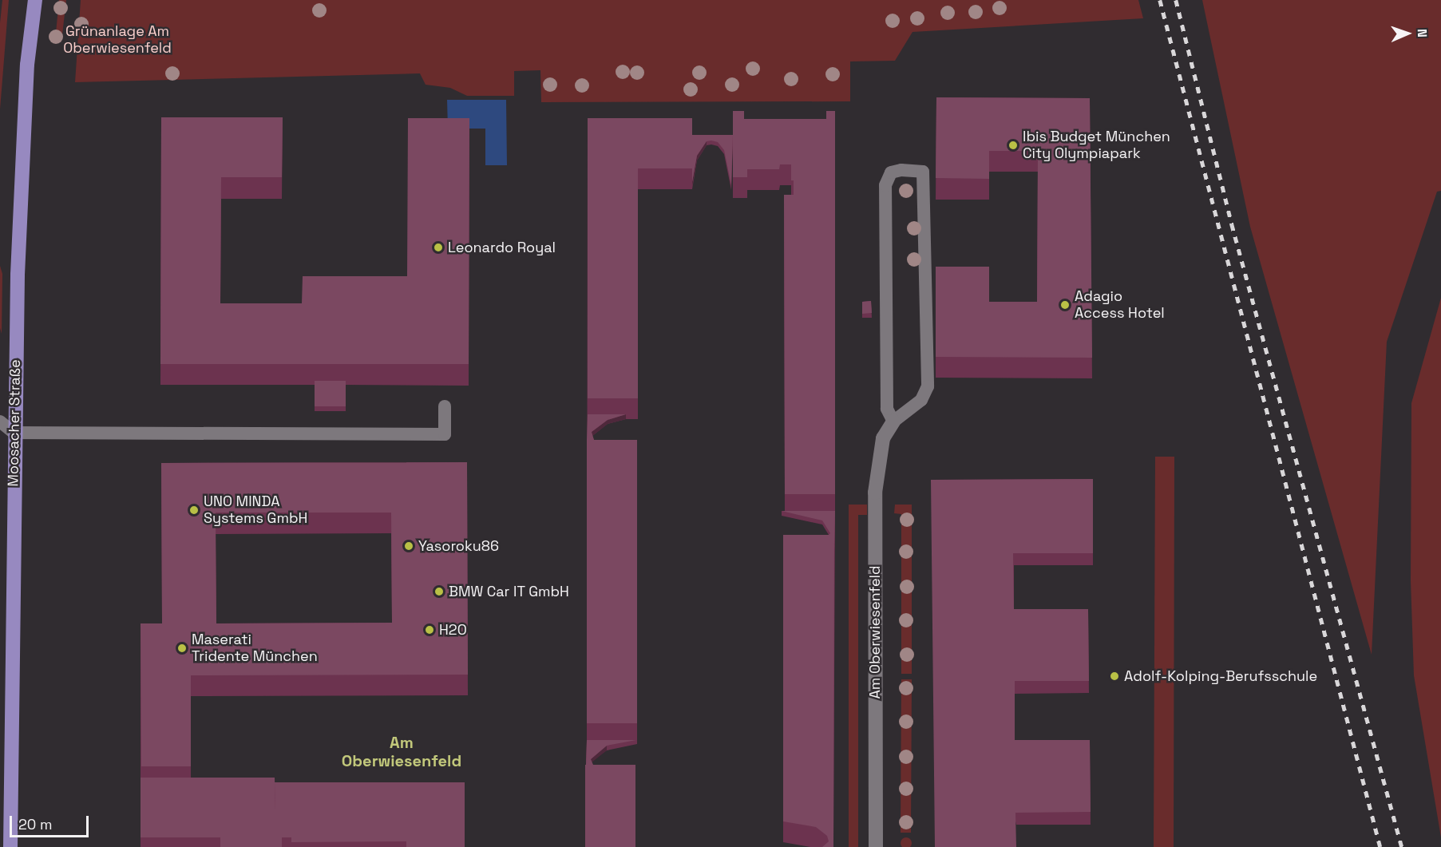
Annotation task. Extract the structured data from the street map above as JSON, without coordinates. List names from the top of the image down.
{
  "streets": {
    "main road": ["Moosacher Straße"],
    "street": ["Am Oberwiesenfeld"]
  },
  "districts": ["Am Oberwiesenfeld"],
  "parks": ["Grünanlage Am Oberwiesenfeld"],
  "places": [
    "Ibis Budget München City Olympiapark",
    "Leonardo Royal",
    "Adagio Access Hotel",
    "UNO MINDA Systems GmbH",
    "Yasoroku86",
    "BMW Car IT GmbH",
    "H2O",
    "Maserati Tridente München",
    "Adolf-Kolping-Berufsschule"
  ],
  "scale_bar": "20 m",
  "north": "right"
}
